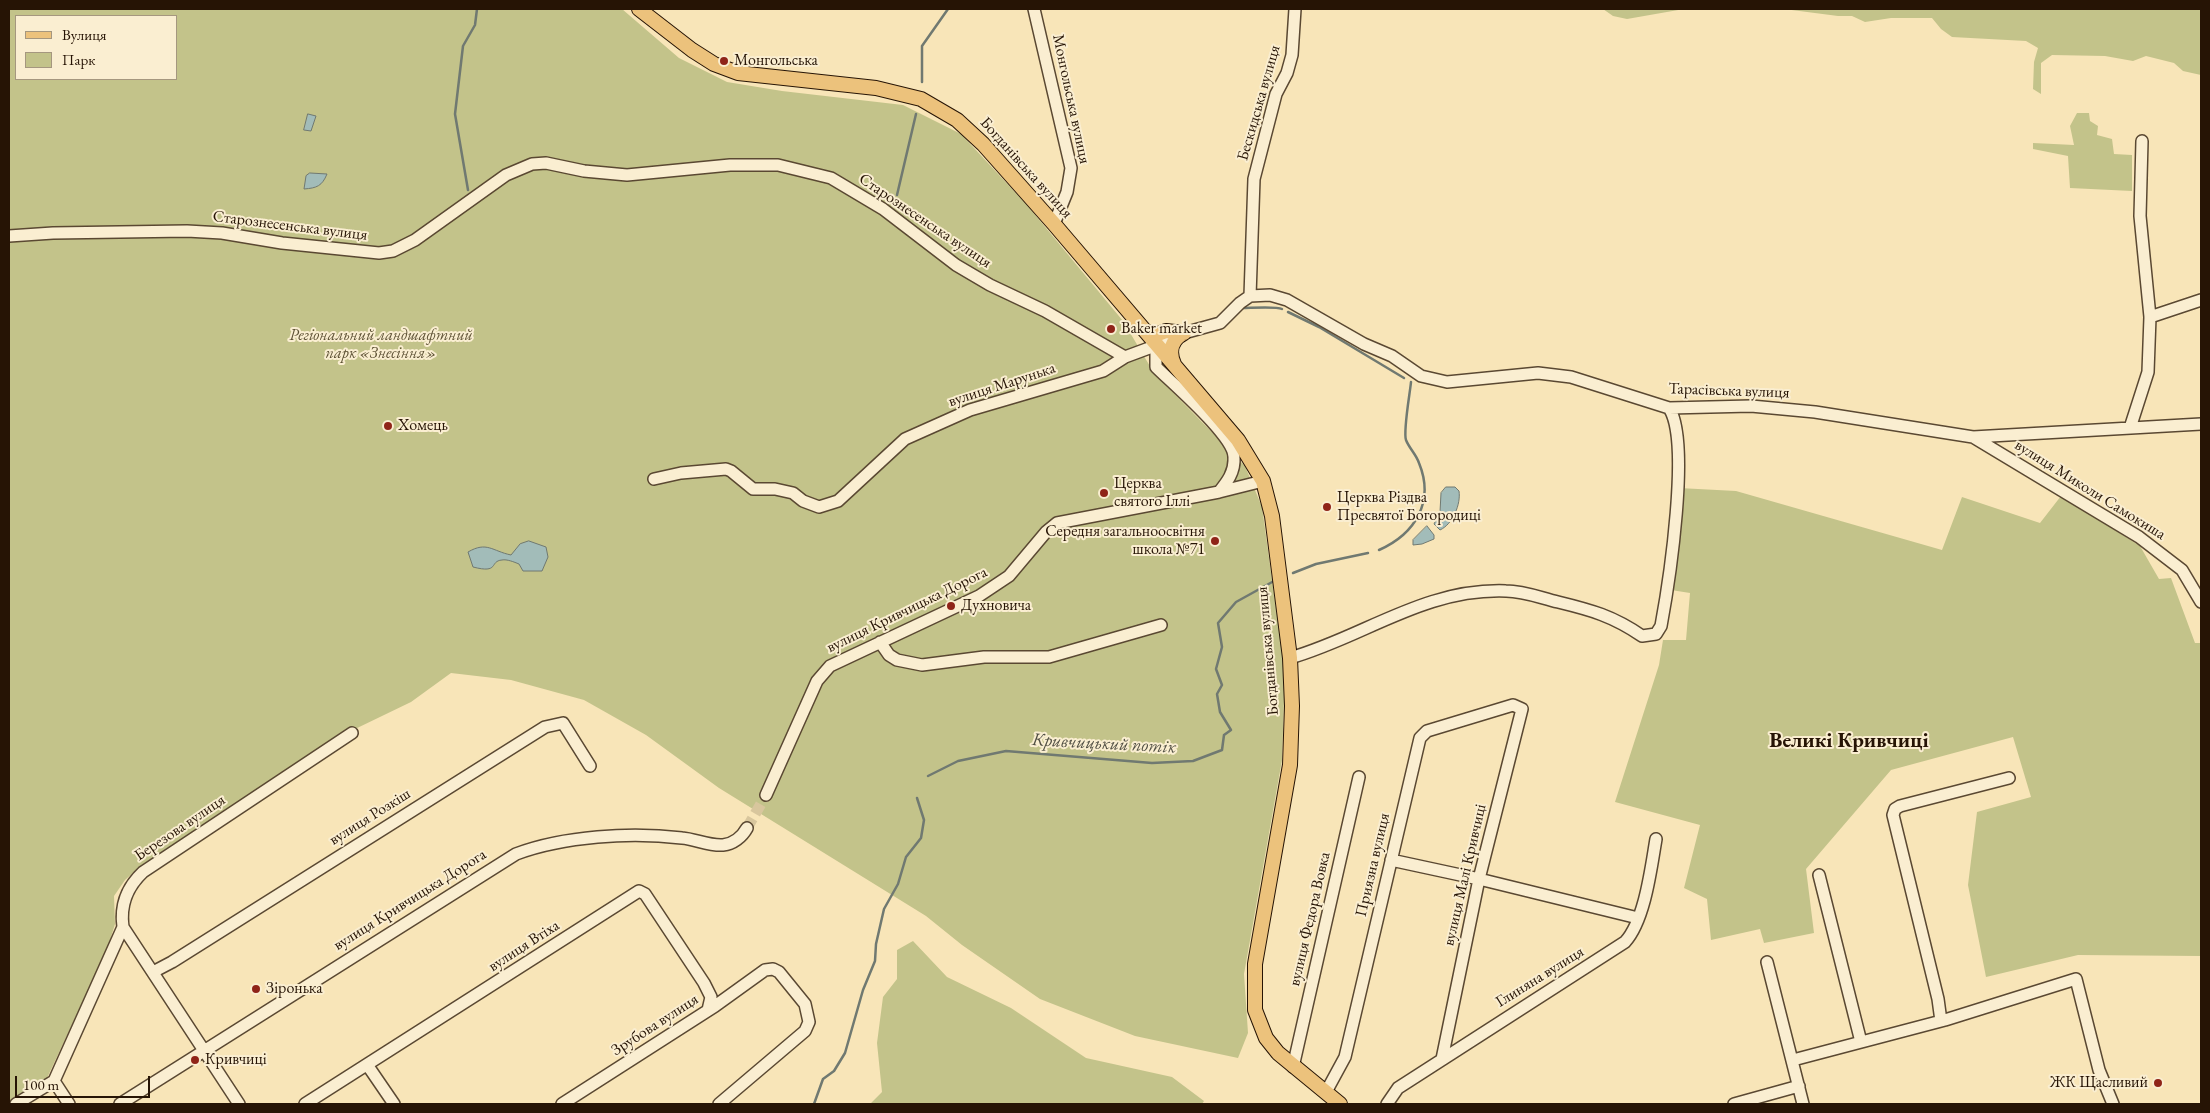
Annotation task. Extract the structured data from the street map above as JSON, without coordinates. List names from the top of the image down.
{
  "streets": {
    "main road": ["Богданівська вулиця"],
    "street": [
      "Монгольська вулиця",
      "Бескидська вулиця",
      "Старознесенська вулиця",
      "вулиця Марунька",
      "Тарасівська вулиця",
      "вулиця Миколи Самокиша",
      "вулиця Кривчицька Дорога",
      "вулиця Розкіш",
      "Березова вулиця",
      "Приязна вулиця",
      "вулиця Малі Кривчиці",
      "вулиця Федора Вовка",
      "вулиця Втіха",
      "Глиняна вулиця",
      "Зрубова вулиця"
    ]
  },
  "crossings": [
    ["Монгольська вулиця", "Богданівська вулиця"],
    ["Бескидська вулиця", "Тарасівська вулиця"],
    ["Богданівська вулиця", "вулиця Кривчицька Дорога"],
    ["Богданівська вулиця", "Приязна вулиця"],
    ["Богданівська вулиця", "вулиця Федора Вовка"],
    ["Старознесенська вулиця", "вулиця Марунька"],
    ["Тарасівська вулиця", "вулиця Миколи Самокиша"],
    ["Приязна вулиця", "вулиця Малі Кривчиці"],
    ["вулиця Малі Кривчиці", "Глиняна вулиця"],
    ["вулиця Втіха", "Зрубова вулиця"]
  ],
  "districts": ["Великі Кривчиці"],
  "water": ["Кривчицький потік"],
  "parks": ["Регіональний ландшафтний парк «Знесіння»"],
  "places": [
    "Монгольська",
    "Baker market",
    "Хомець",
    "Церква святого Іллі",
    "Церква Різдва Пресвятої Богородиці",
    "Середня загальноосвітня школа №71",
    "Духновича",
    "Зіронька",
    "Кривчиці",
    "ЖК Щасливий"
  ],
  "legend": ["Вулиця", "Парк"],
  "scale_bar": "100 m"
}
